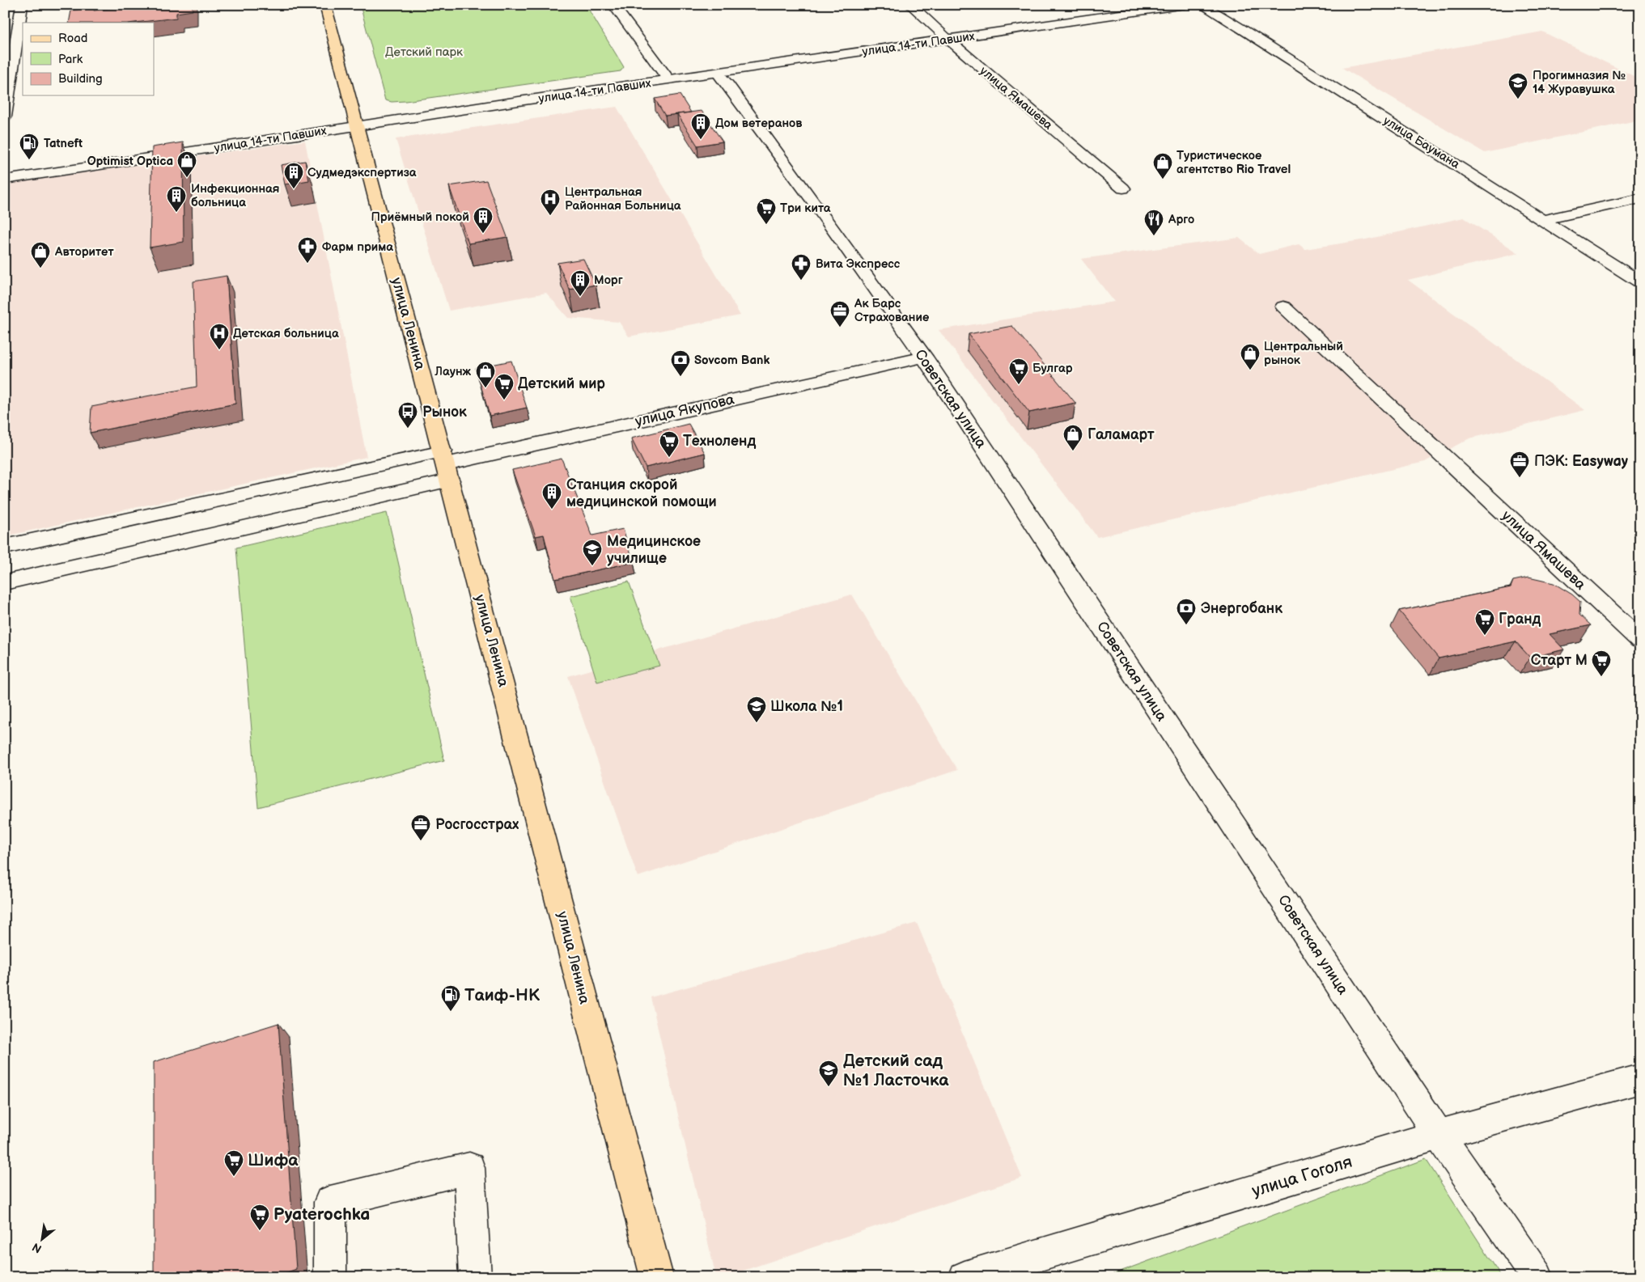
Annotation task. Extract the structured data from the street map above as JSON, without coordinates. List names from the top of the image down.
{
  "streets": {
    "main road": ["улица Ленина"],
    "street": [
      "улица 14-ти Павших",
      "улица Ямашева",
      "улица Баумана",
      "Советская улица",
      "улица Якупова",
      "улица Гоголя"
    ]
  },
  "crossings": [
    ["улица 14-ти Павших", "улица Ямашева"],
    ["улица 14-ти Павших", "улица Ленина"],
    ["улица 14-ти Павших", "Советская улица"],
    ["улица Ленина", "улица Якупова"],
    ["Советская улица", "улица Якупова"],
    ["Советская улица", "улица Гоголя"]
  ],
  "parks": ["Детский парк"],
  "places": {
    "school or university": [
      "Прогимназия № 14 Журавушка",
      "Медицинское училище",
      "Школа №1",
      "Детский сад №1 Ласточка"
    ],
    "building": [
      "Дом ветеранов",
      "Судмедэкспертиза",
      "Инфекционная больница",
      "Приёмный покой",
      "Морг",
      "Станция скорой медицинской помощи"
    ],
    "fuel station": ["Tatneft", "Таиф-НК"],
    "shop": [
      "Optimist Optica",
      "Туристическое агентство Rio Travel",
      "Авторитет",
      "Центральный рынок",
      "Лаунж",
      "Галамарт"
    ],
    "hospital": ["Центральная Районная Больница", "Детская больница"],
    "supermarket": [
      "Три кита",
      "Булгар",
      "Детский мир",
      "Техноленд",
      "Гранд",
      "Старт М",
      "Шифа",
      "Pyaterochka"
    ],
    "restaurant": ["Арго"],
    "pharmacy": ["Фарм прима", "Вита Экспресс"],
    "office": ["Ак Барс Страхование", "ПЭК: Easyway", "Росгосстрах"],
    "bank": ["Sovcom Bank", "Энергобанк"],
    "bus stop": ["Рынок"]
  },
  "legend": ["Road", "Park", "Building"],
  "north": "bottom left"
}
